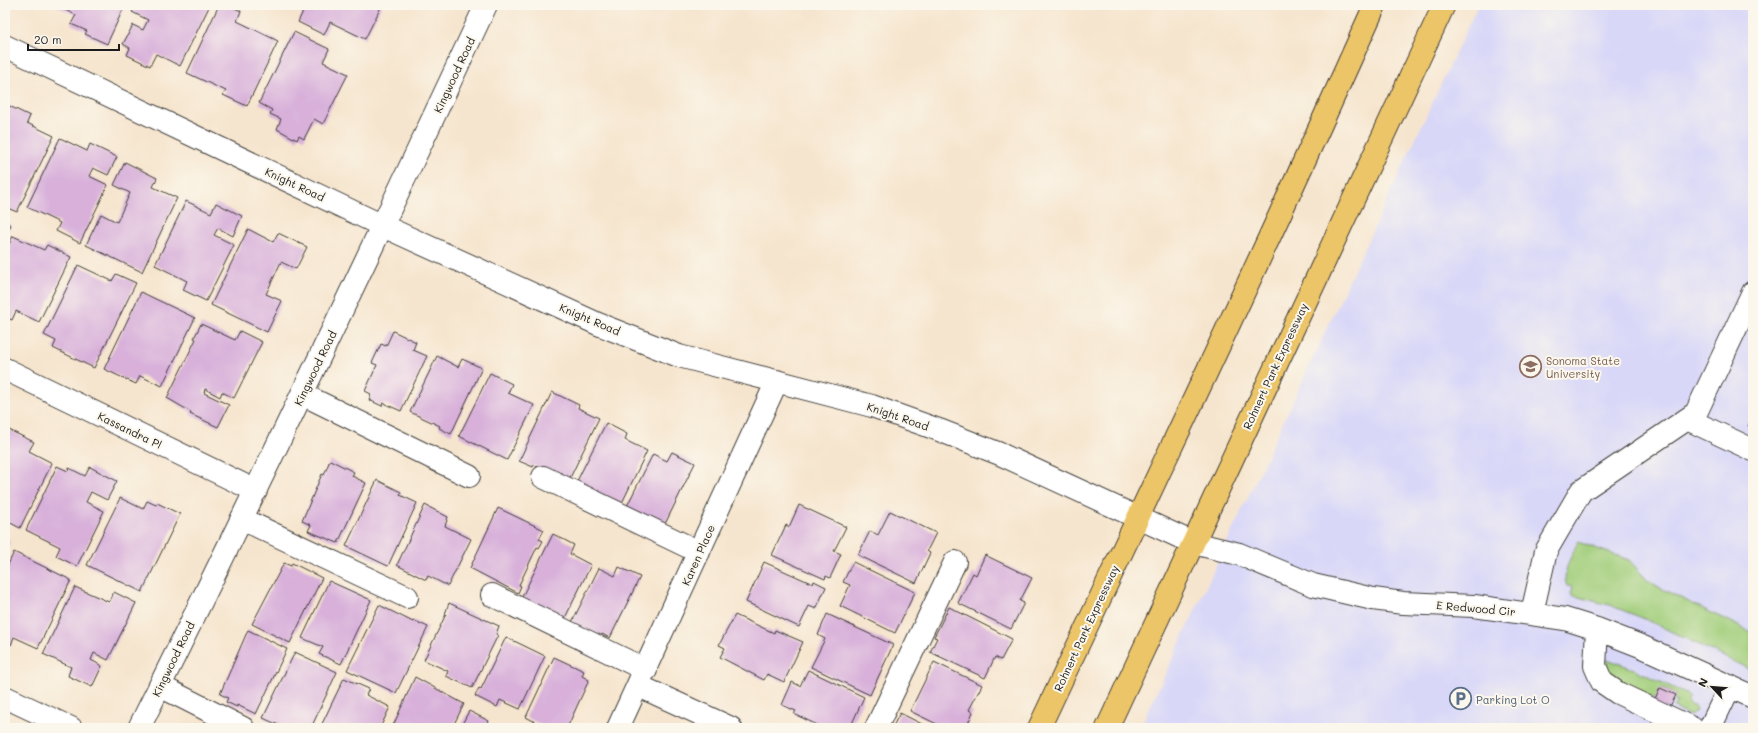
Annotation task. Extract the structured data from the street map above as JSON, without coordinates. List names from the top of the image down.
{
  "streets": {
    "main road": ["Rohnert Park Expressway"],
    "street": [
      "Kingwood Road",
      "Knight Road",
      "Kassandra Pl",
      "Karen Place",
      "E Redwood Cir"
    ]
  },
  "crossings": [
    ["Kingwood Road", "Knight Road"],
    ["Kingwood Road", "Kassandra Pl"],
    ["Knight Road", "Rohnert Park Expressway"],
    ["Knight Road", "Karen Place"],
    ["Knight Road", "E Redwood Cir"],
    ["Rohnert Park Expressway", "E Redwood Cir"]
  ],
  "places": {
    "school or university": ["Sonoma State University"],
    "parking": ["Parking Lot O"]
  },
  "scale_bar": "20 m",
  "north": "top left"
}
